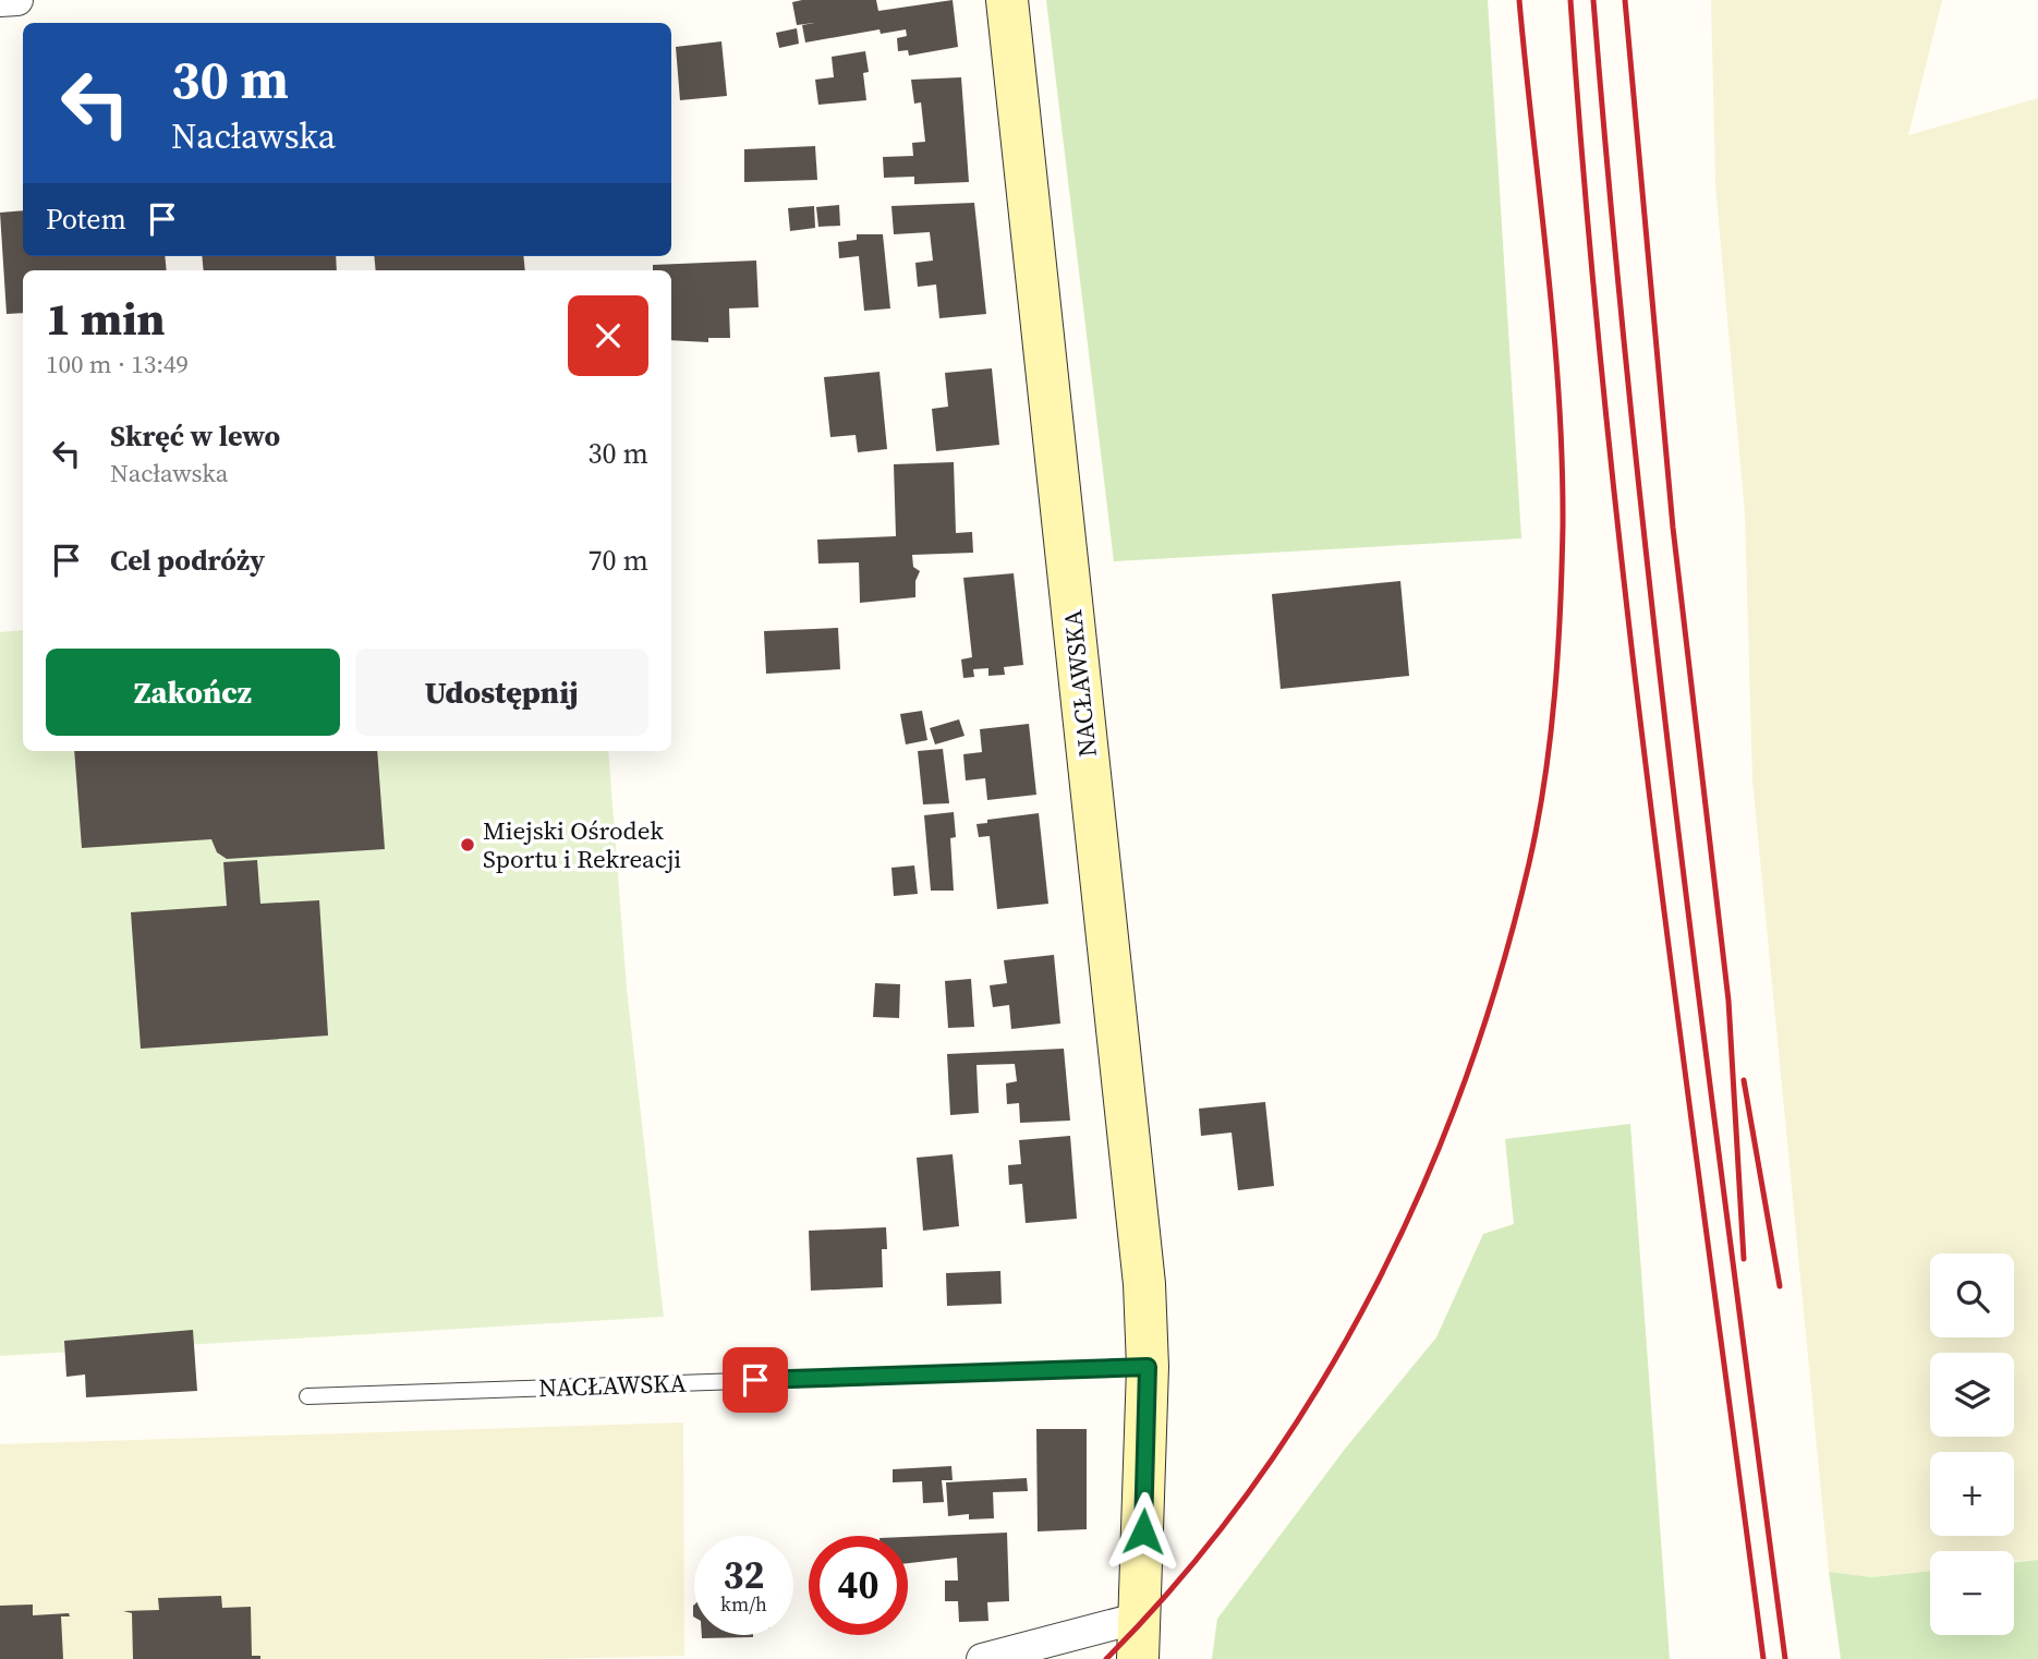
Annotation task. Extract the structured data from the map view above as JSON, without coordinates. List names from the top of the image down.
{
  "streets": {
    "street": ["NACŁAWSKA"]
  },
  "places": ["Miejski Ośrodek Sportu i Rekreacji"],
  "page": {
    "turn": ["30 m", "Nacławska"],
    "then": "Potem",
    "heading": ["1 min", "100 m · 13:49"],
    "list": [
      {
        "name": "Skręć w lewo",
        "note": "Nacławska",
        "value": "30 m"
      },
      {
        "name": "Cel podróży",
        "value": "70 m"
      }
    ],
    "buttons": ["Zakończ", "Udostępnij"],
    "map_buttons": ["+", "−"],
    "speed": "32 km/h",
    "limit": "40"
  }
}
